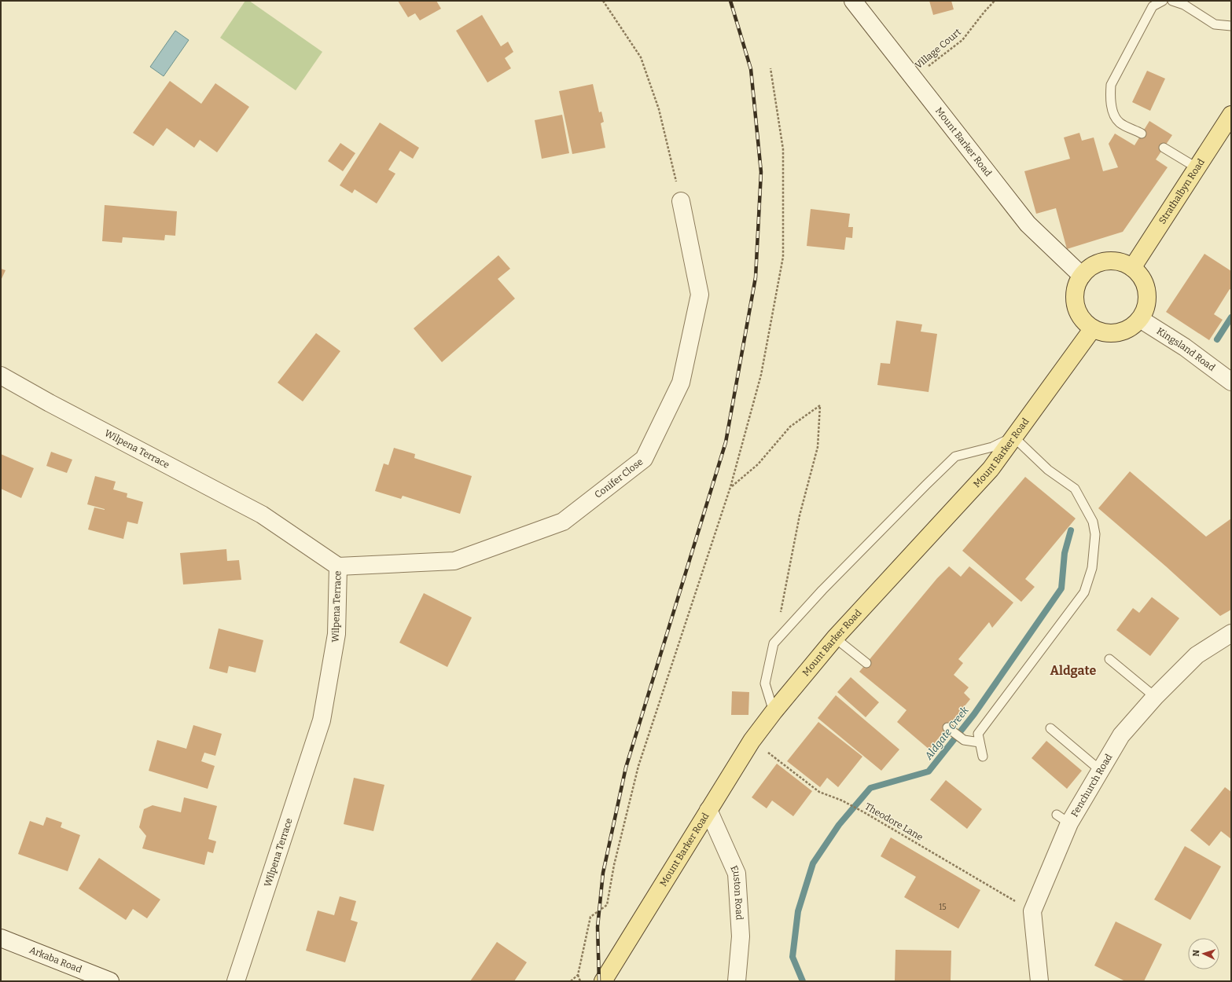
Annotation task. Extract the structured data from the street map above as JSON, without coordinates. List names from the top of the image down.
{
  "streets": {
    "main road": ["Mount Barker Road", "Strathalbyn Road"],
    "street": [
      "Kingsland Road",
      "Wilpena Terrace",
      "Conifer Close",
      "Fenchurch Road",
      "Euston Road",
      "Arkaba Road"
    ],
    "path": ["Village Court", "Theodore Lane"]
  },
  "crossings": [
    ["Village Court", "Mount Barker Road"],
    ["Mount Barker Road", "Strathalbyn Road"],
    ["Mount Barker Road", "Kingsland Road"],
    ["Mount Barker Road", "Theodore Lane"],
    ["Mount Barker Road", "Euston Road"],
    ["Strathalbyn Road", "Kingsland Road"],
    ["Wilpena Terrace", "Conifer Close"],
    ["Fenchurch Road", "Theodore Lane"]
  ],
  "districts": ["Aldgate"],
  "water": ["Aldgate Creek"],
  "house_numbers": ["15"],
  "north": "left"
}
